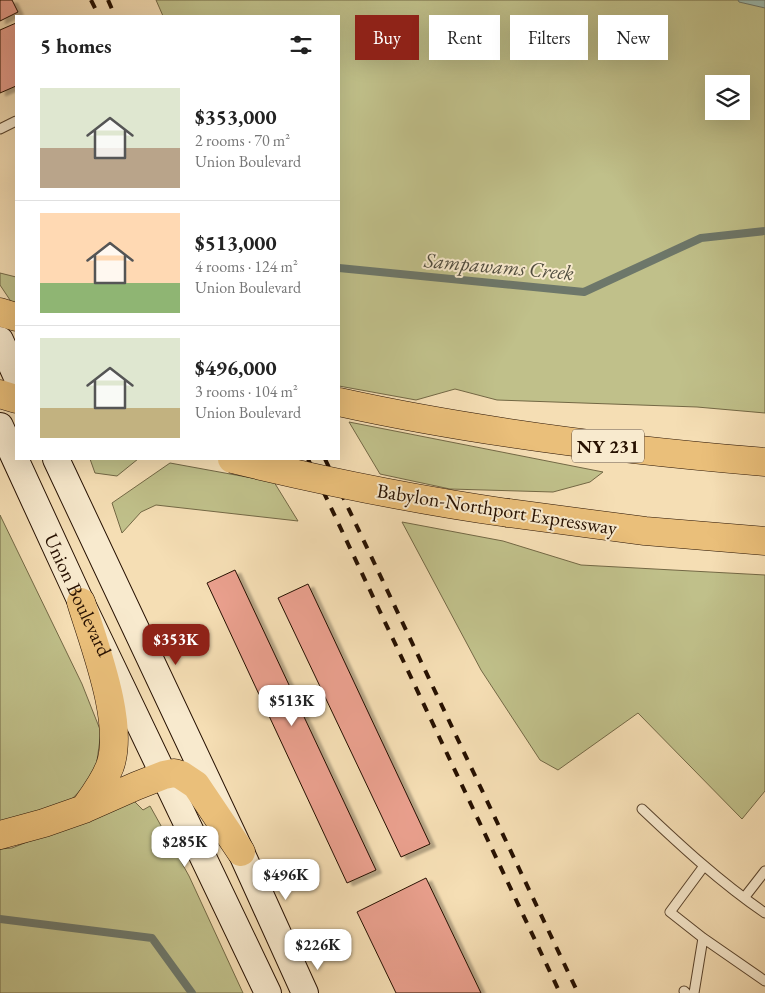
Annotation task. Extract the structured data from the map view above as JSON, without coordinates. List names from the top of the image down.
{
  "streets": {
    "main road": ["NY 231", "Babylon-Northport Expressway", "Union Boulevard"]
  },
  "water": ["Sampawams Creek"],
  "page": {
    "chip": [
      "Buy",
      "Rent",
      "Filters",
      "New"
    ],
    "heading": "5 homes",
    "list": [
      {
        "name": "$353,000",
        "note": "2 rooms · 70 m² · Union Boulevard"
      },
      {
        "name": "$513,000",
        "note": "4 rooms · 124 m² · Union Boulevard"
      },
      {
        "name": "$496,000",
        "note": "3 rooms · 104 m² · Union Boulevard"
      }
    ],
    "price": [
      "$353K",
      "$513K",
      "$285K",
      "$496K",
      "$226K"
    ]
  }
}
